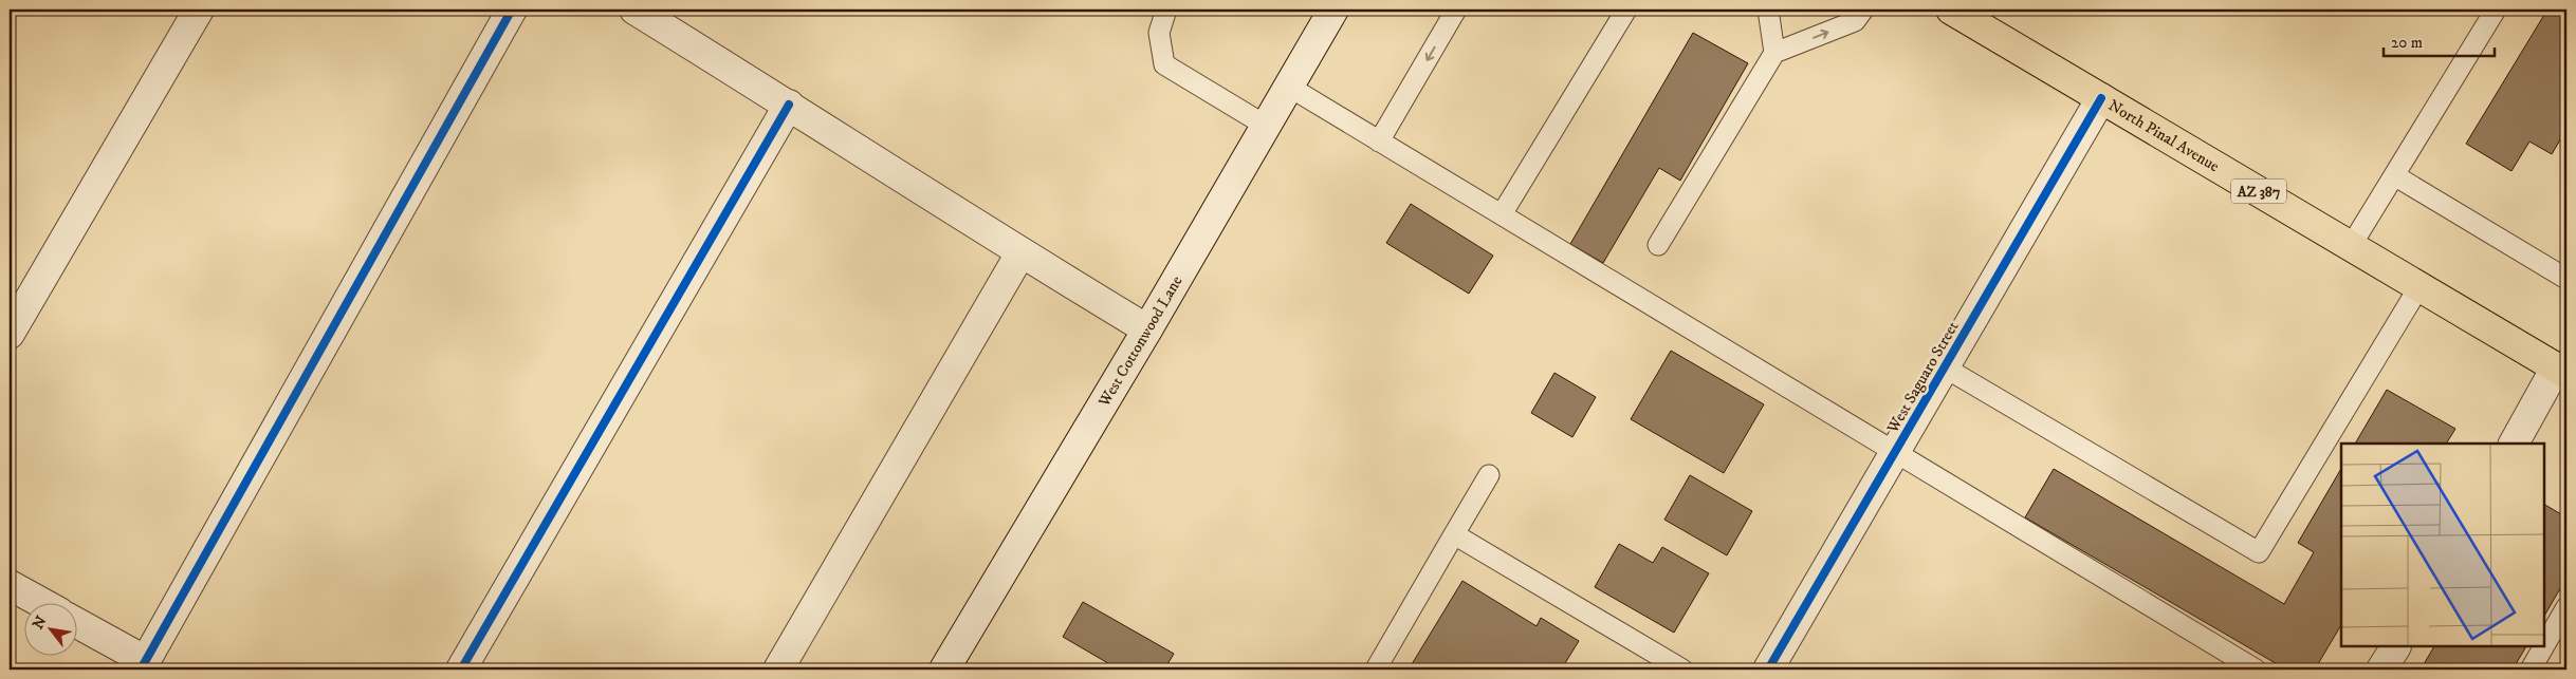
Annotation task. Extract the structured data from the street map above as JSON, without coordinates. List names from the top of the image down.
{
  "streets": {
    "main road": ["North Pinal Avenue", "AZ 387"],
    "street": ["West Cottonwood Lane", "West Saguaro Street"]
  },
  "crossings": [
    ["North Pinal Avenue", "West Saguaro Street"]
  ],
  "scale_bar": "20 m",
  "north": "top left"
}
